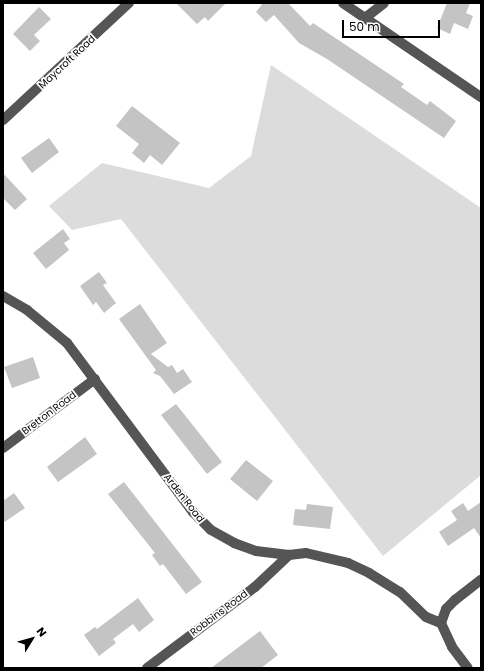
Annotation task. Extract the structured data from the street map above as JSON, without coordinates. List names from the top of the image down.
{
  "streets": {
    "street": [
      "Maycroft Road",
      "Bretton Road",
      "Arden Road",
      "Robbins Road"
    ]
  },
  "crossings": [
    ["Bretton Road", "Arden Road"],
    ["Arden Road", "Robbins Road"]
  ],
  "scale_bar": "50 m",
  "north": "top right"
}
